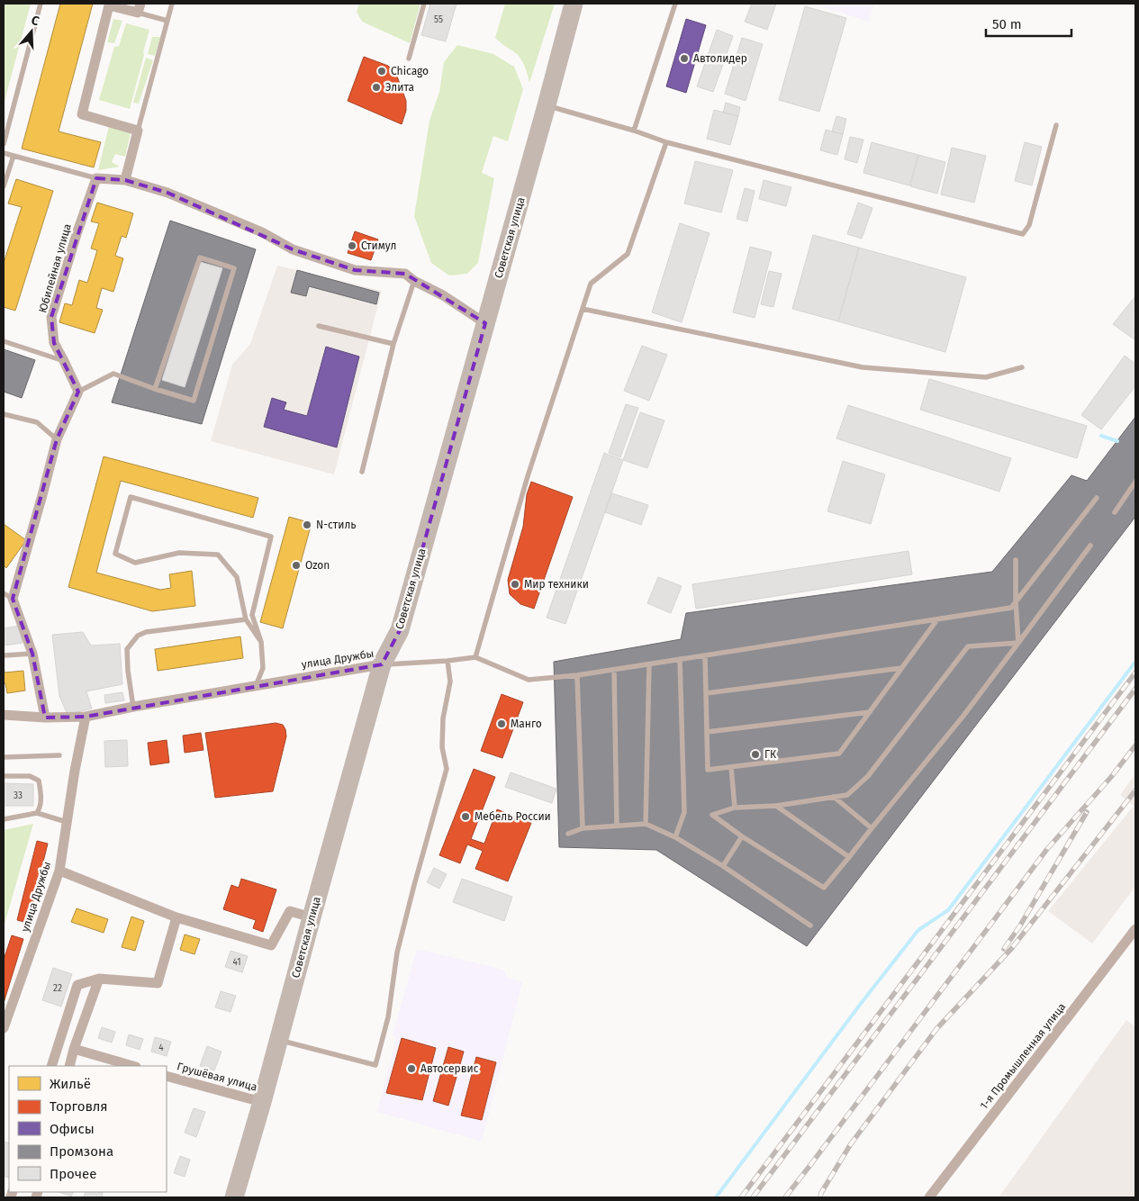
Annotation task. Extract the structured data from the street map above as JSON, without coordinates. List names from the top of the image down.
{
  "streets": {
    "highway": ["Советская улица"],
    "street": [
      "Юбилейная улица",
      "улица Дружбы",
      "1-я Промышленная улица",
      "Грушёвая улица"
    ]
  },
  "crossings": [
    ["Советская улица", "улица Дружбы"],
    ["Советская улица", "Грушёвая улица"]
  ],
  "places": [
    "Автолидер",
    "Chicago",
    "Элита",
    "Стимул",
    "N-стиль",
    "Ozon",
    "Мир техники",
    "Манго",
    "ГК",
    "Мебель России",
    "Автосервис"
  ],
  "house_numbers": [
    "55",
    "33",
    "41",
    "22",
    "4"
  ],
  "legend": [
    "Жильё",
    "Торговля",
    "Офисы",
    "Промзона",
    "Прочее"
  ],
  "scale_bar": "50 m",
  "north": "top"
}
